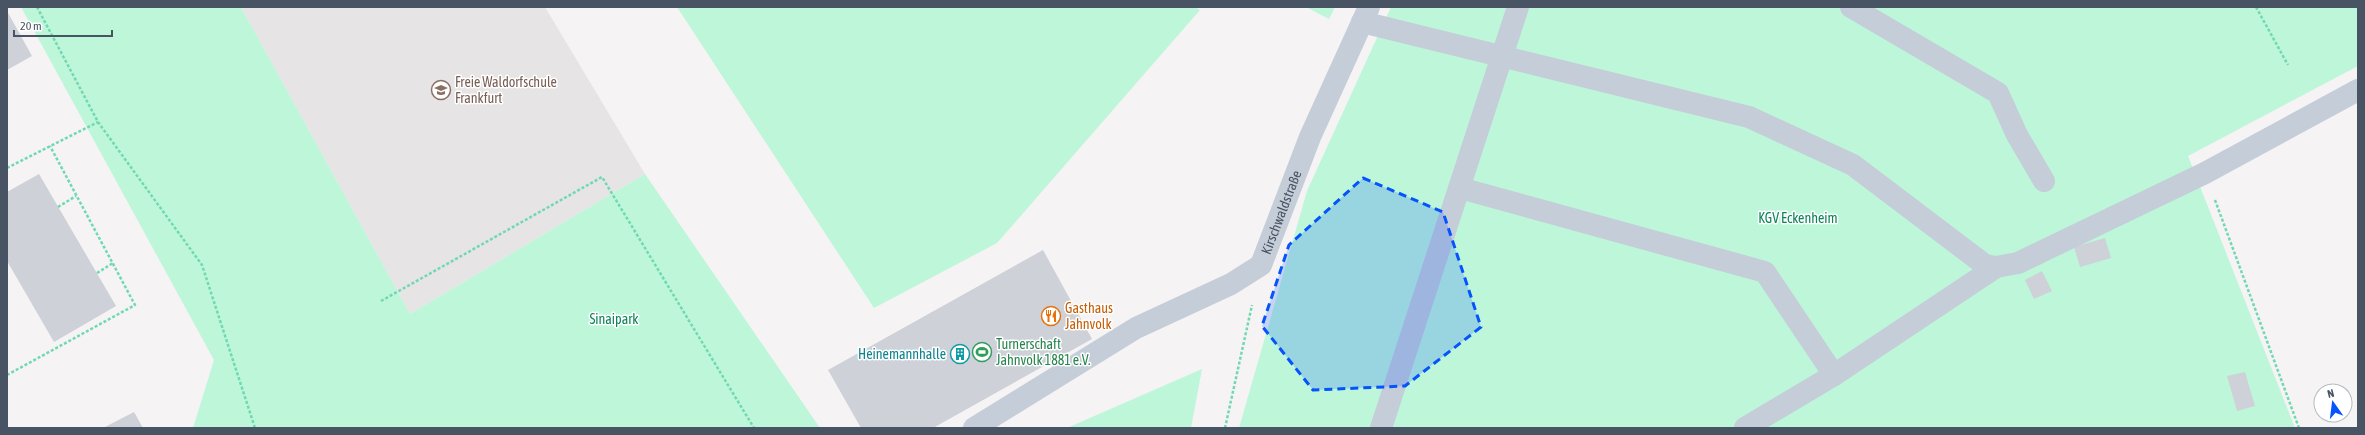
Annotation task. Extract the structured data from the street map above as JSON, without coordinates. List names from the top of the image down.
{
  "streets": {
    "lane": ["Kirschwaldstraße"]
  },
  "parks": ["KGV Eckenheim", "Sinaipark"],
  "places": {
    "school or university": ["Freie Waldorfschule Frankfurt"],
    "restaurant": ["Gasthaus Jahnvolk"],
    "sports": ["Turnerschaft Jahnvolk 1881 e.V."],
    "building": ["Heinemannhalle"]
  },
  "scale_bar": "20 m",
  "north": "top"
}
